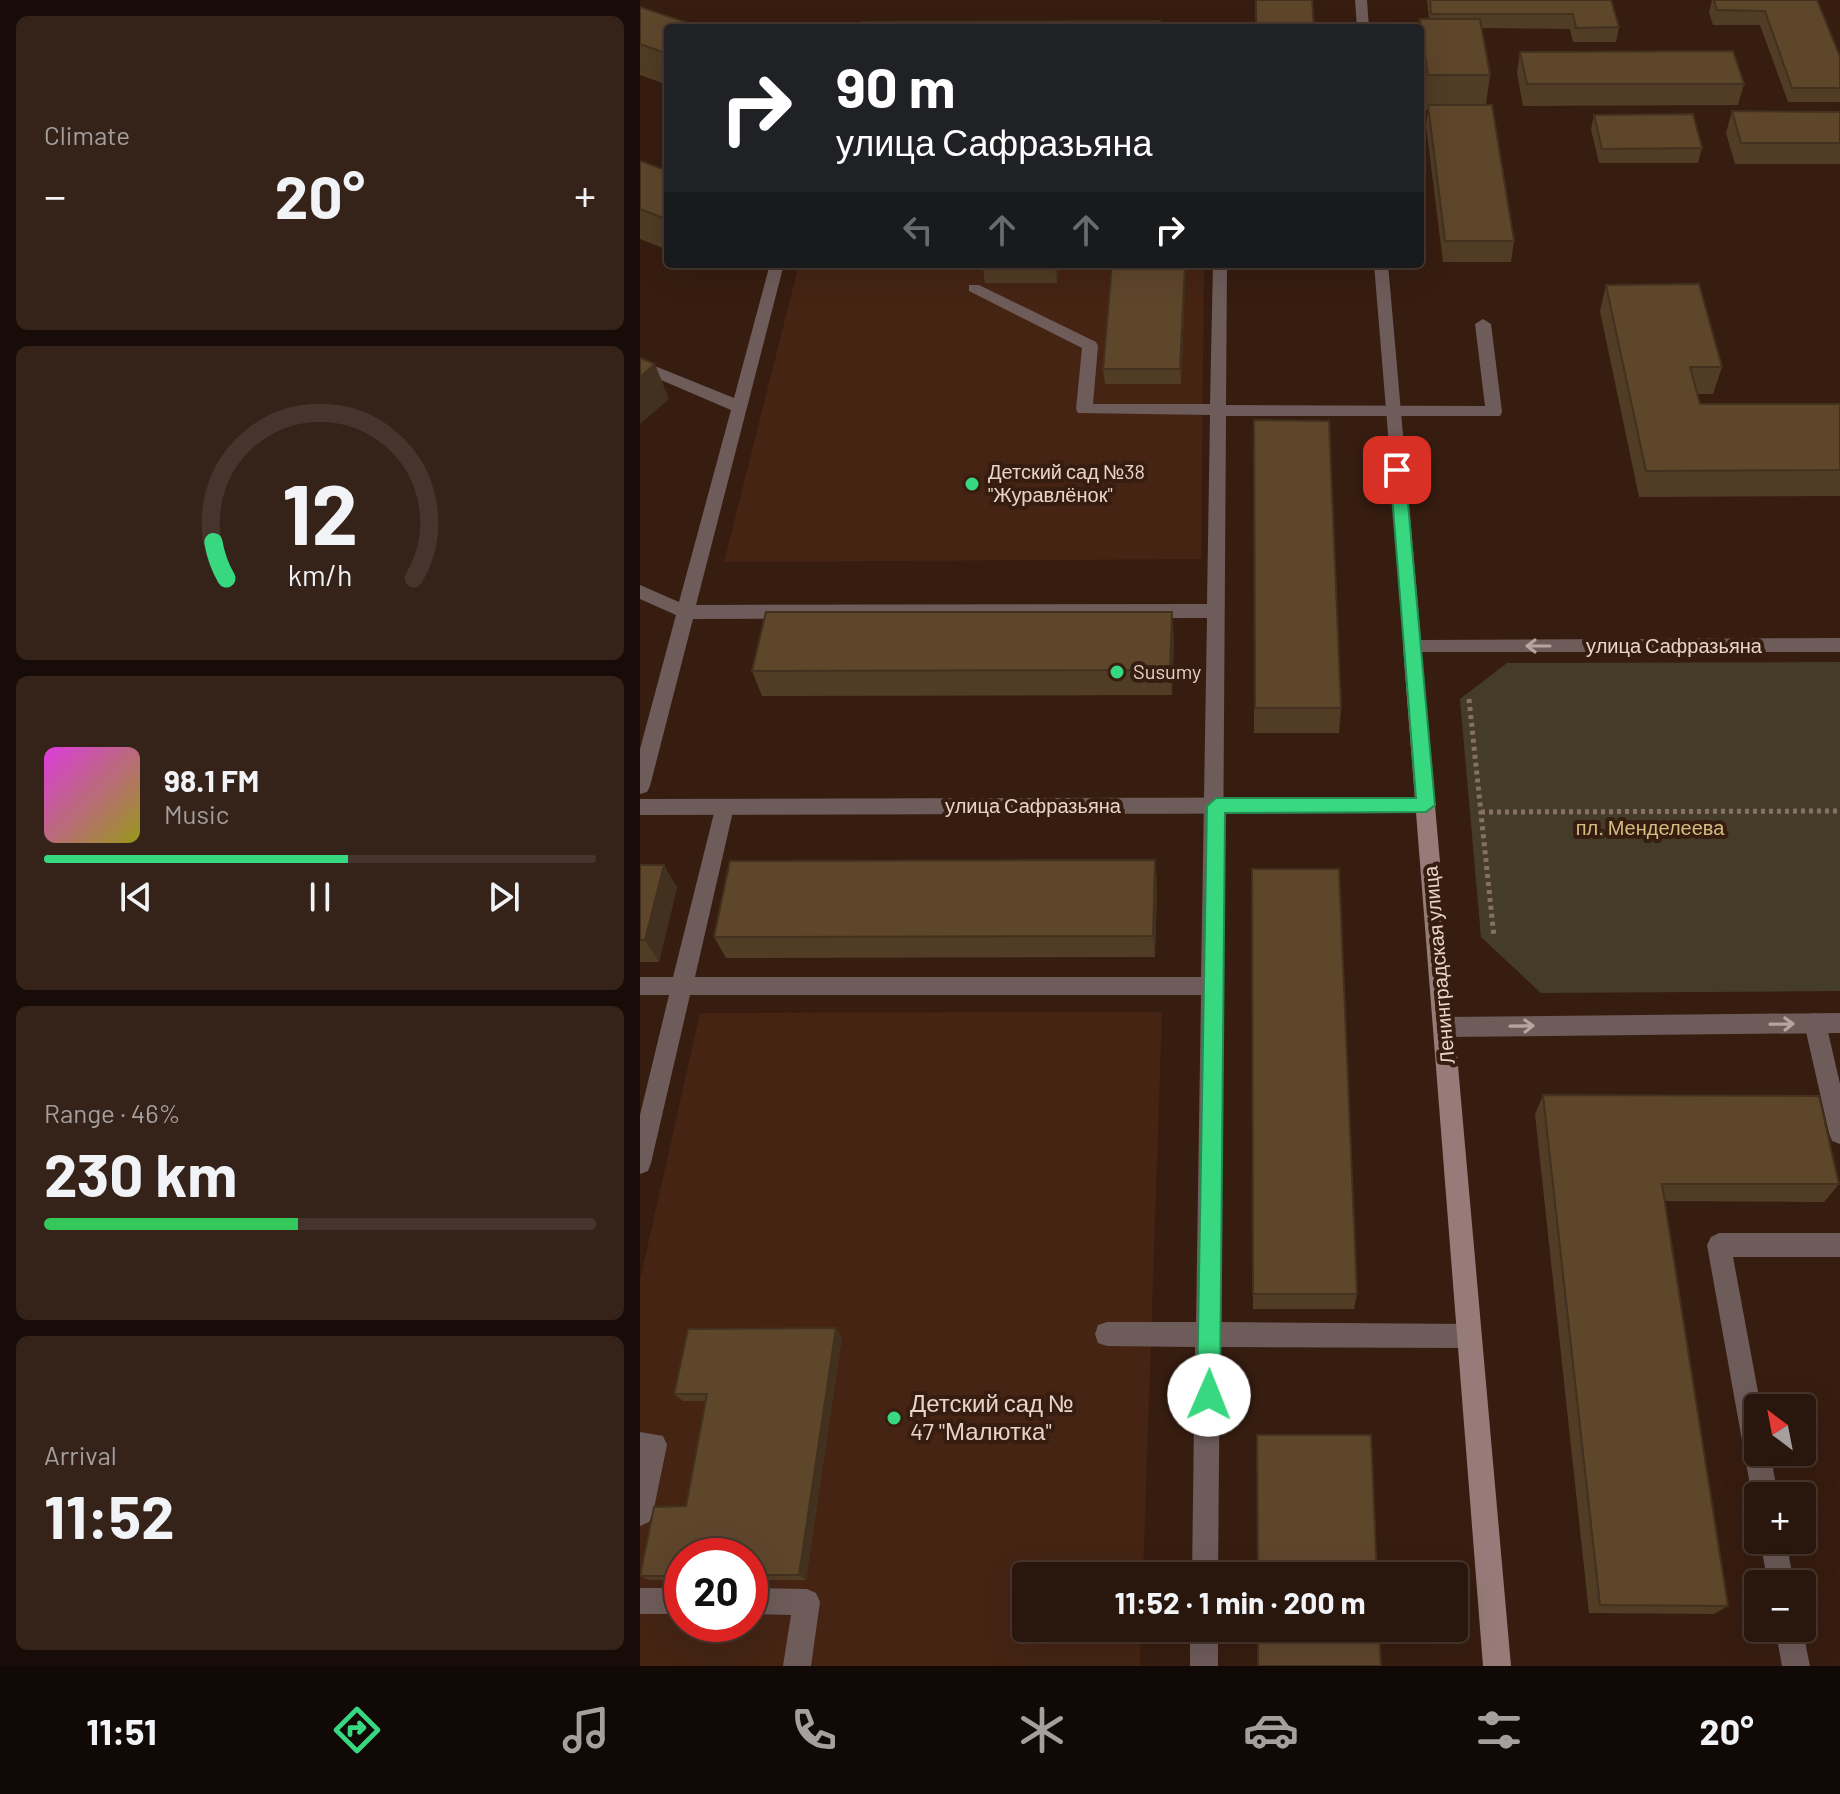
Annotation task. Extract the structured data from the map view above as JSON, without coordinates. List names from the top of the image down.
{
  "streets": {
    "street": ["улица Сафразьяна", "Ленинградская улица"]
  },
  "crossings": [
    ["улица Сафразьяна", "Ленинградская улица"]
  ],
  "one_way": ["улица Сафразьяна"],
  "parks": ["пл. Менделеева"],
  "places": ["Детский сад №38 \"Журавлёнок\"", "Susumy", "Детский сад № 47 \"Малютка\""],
  "north": "top left",
  "page": {
    "tile": [
      "Climate",
      ["Range · 46%", "230 km"],
      ["Arrival", "11:52"]
    ],
    "turn": ["90 m", "улица Сафразьяна"],
    "heat": ["−", "20°", "+"],
    "song": ["98.1 FM", "Music"],
    "map_buttons": ["+", "−"],
    "limit": "20",
    "trip": "11:52 · 1 min · 200 m",
    "tabs": ["11:51", "20°"],
    "gauge": ["12", "km/h"]
  }
}
